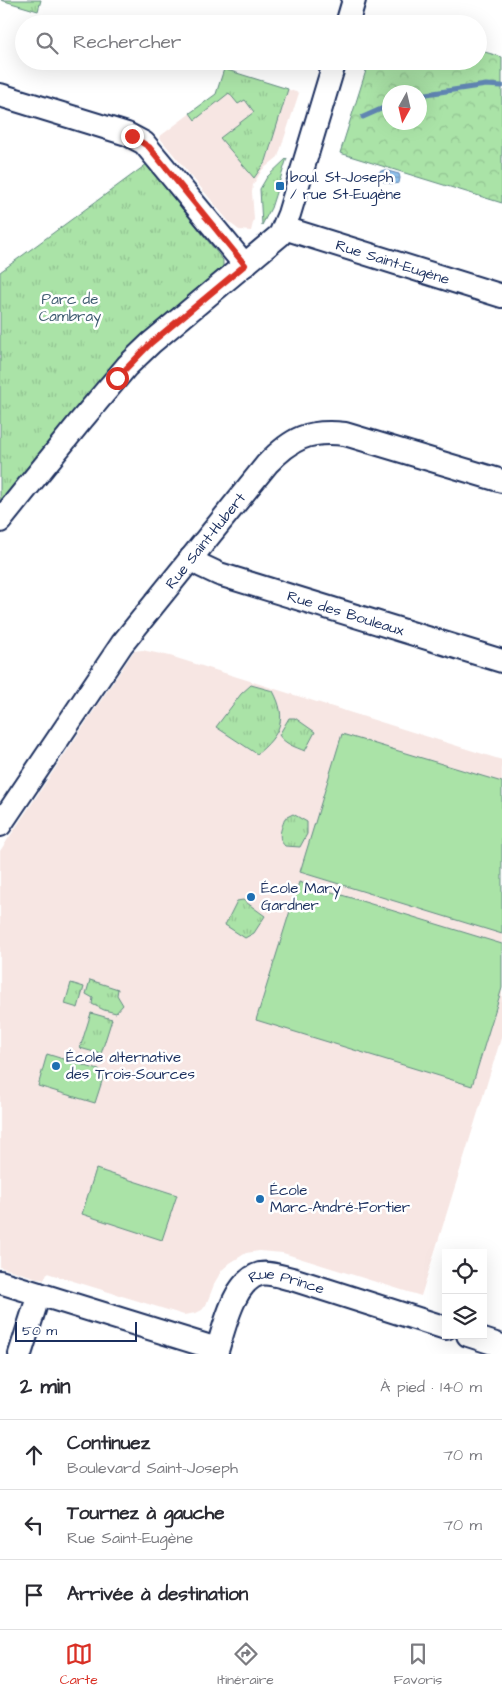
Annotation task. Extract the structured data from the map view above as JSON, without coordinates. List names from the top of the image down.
{
  "streets": {
    "street": [
      "Rue Saint-Eugène",
      "Rue Saint-Hubert",
      "Rue des Bouleaux",
      "Rue Prince"
    ]
  },
  "crossings": [
    ["Rue Saint-Hubert", "Rue des Bouleaux"]
  ],
  "parks": ["Parc de Cambray"],
  "places": {
    "transit": ["boul. St-Joseph / rue St-Eugène"],
    "other": ["École Mary Gardner", "École alternative des Trois-Sources", "École Marc-André-Fortier"]
  },
  "scale_bar": "50 m",
  "north": "bottom",
  "page": {
    "search": "Rechercher",
    "scale": "50 m",
    "heading": ["2 min", "À pied · 140 m"],
    "list": [
      ["Continuez", "Boulevard Saint-Joseph", "70 m"],
      ["Tournez à gauche", "Rue Saint-Eugène", "70 m"],
      "Arrivée à destination"
    ],
    "nav": ["Carte", "Itinéraire", "Favoris"]
  }
}
